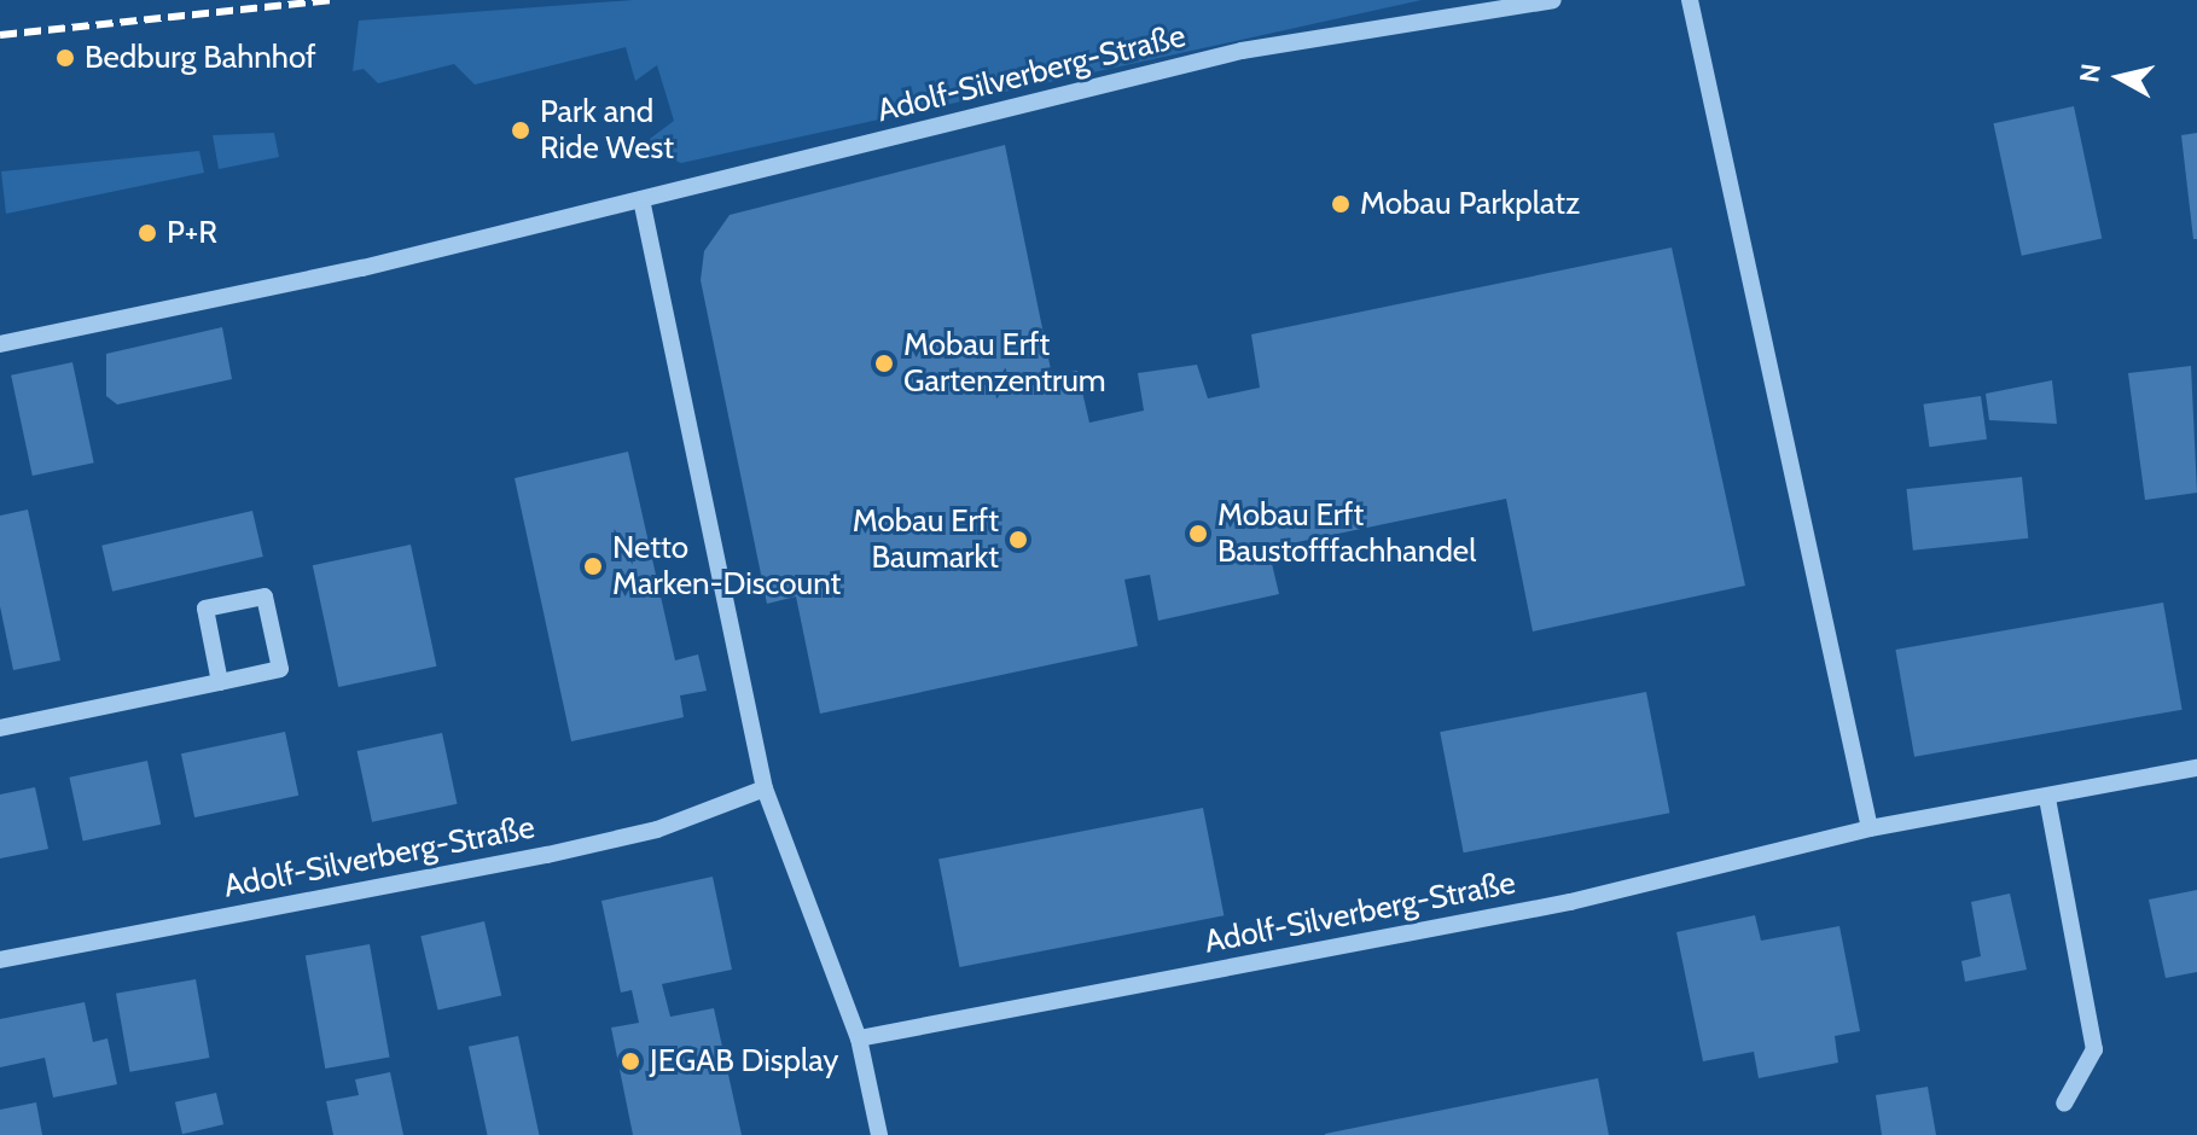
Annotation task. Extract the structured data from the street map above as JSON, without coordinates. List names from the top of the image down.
{
  "streets": {
    "street": ["Adolf-Silverberg-Straße"]
  },
  "places": [
    "Bedburg Bahnhof",
    "Park and Ride West",
    "Mobau Parkplatz",
    "P+R",
    "Mobau Erft Gartenzentrum",
    "Mobau Erft Baustofffachhandel",
    "Mobau Erft Baumarkt",
    "Netto Marken-Discount",
    "JEGAB Display"
  ],
  "north": "left"
}
